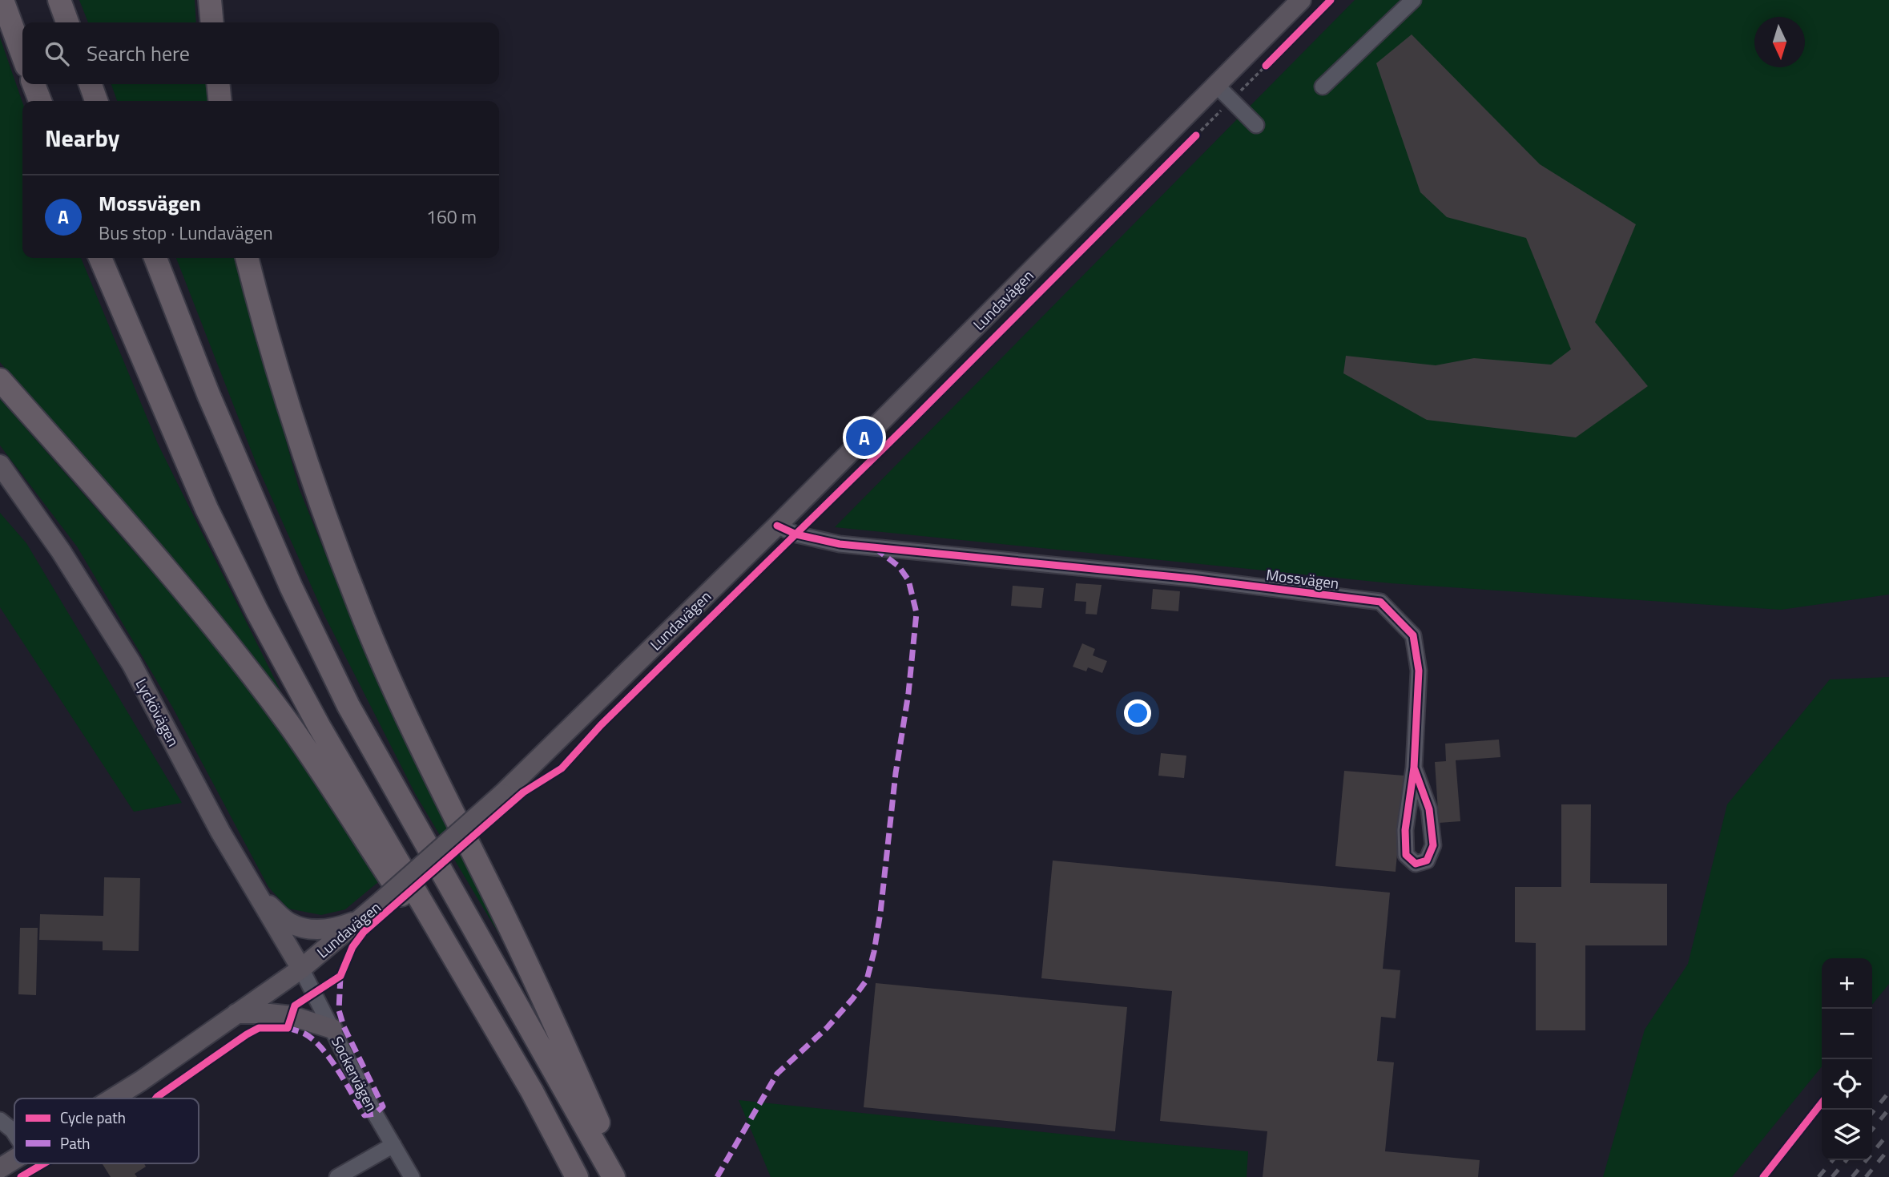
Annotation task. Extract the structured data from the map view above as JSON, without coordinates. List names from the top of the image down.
{
  "streets": {
    "main road": ["Lundavägen", "Lyckövägen"],
    "street": ["Mossvägen", "Sockervägen"]
  },
  "crossings": [
    ["Lundavägen", "Mossvägen"],
    ["Lundavägen", "Lyckövägen"],
    ["Lundavägen", "Sockervägen"],
    ["Lyckövägen", "Sockervägen"]
  ],
  "legend": ["Cycle path", "Path"],
  "north": "bottom",
  "page": {
    "search": "Search here",
    "heading": "Nearby",
    "list": [
      {
        "mark": "A",
        "name": "Mossvägen",
        "note": "Bus stop · Lundavägen",
        "value": "160 m"
      }
    ],
    "pins": "A",
    "map_buttons": ["+", "−"]
  }
}
